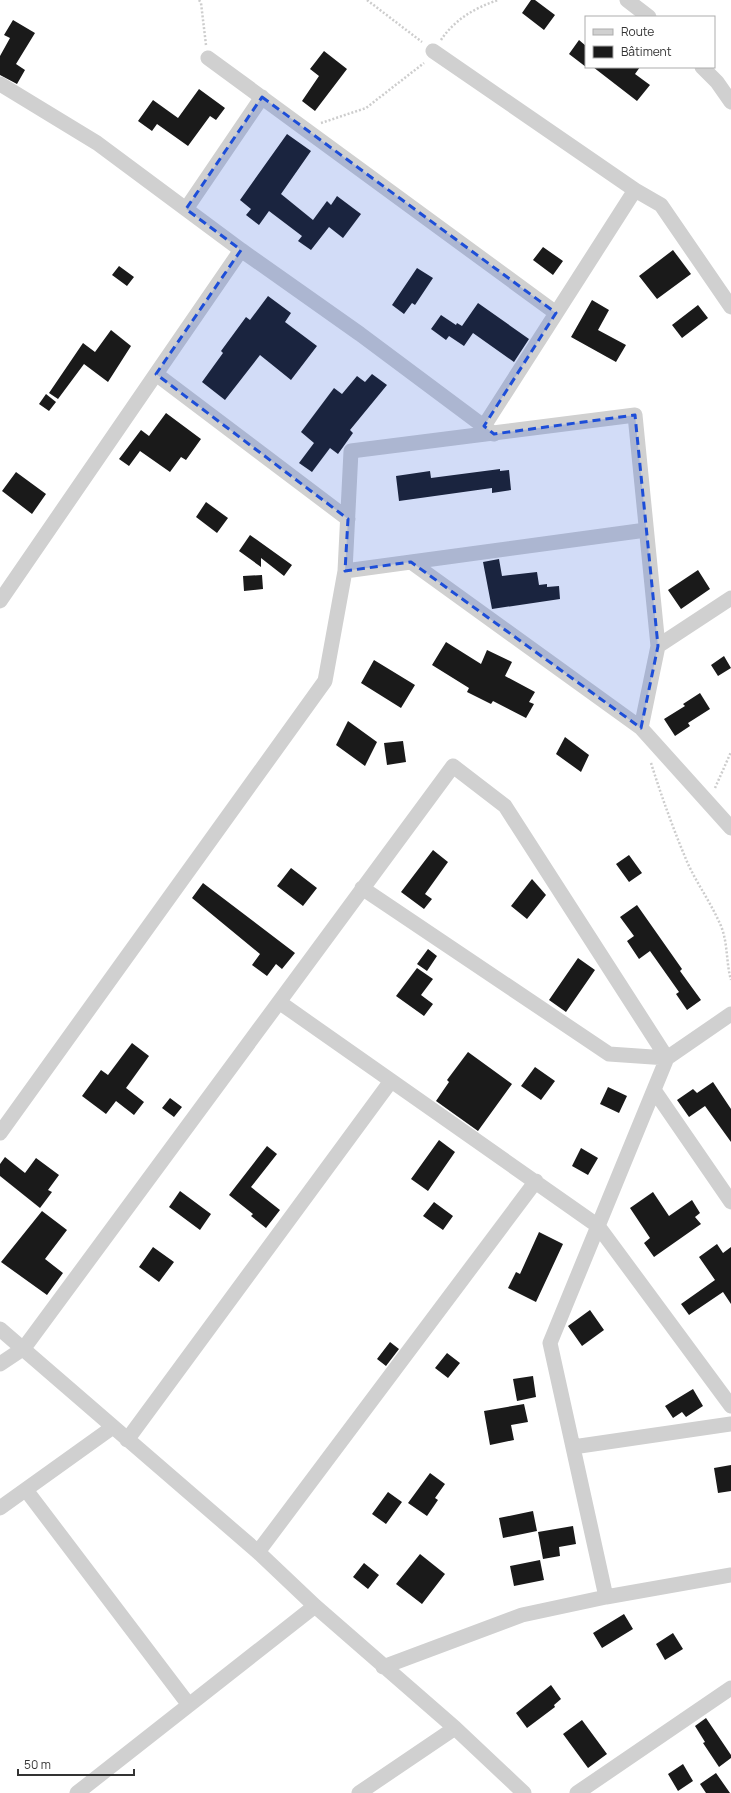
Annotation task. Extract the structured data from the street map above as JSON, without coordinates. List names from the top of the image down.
{
  "legend": ["Route", "Bâtiment"],
  "scale_bar": "50 m"
}
